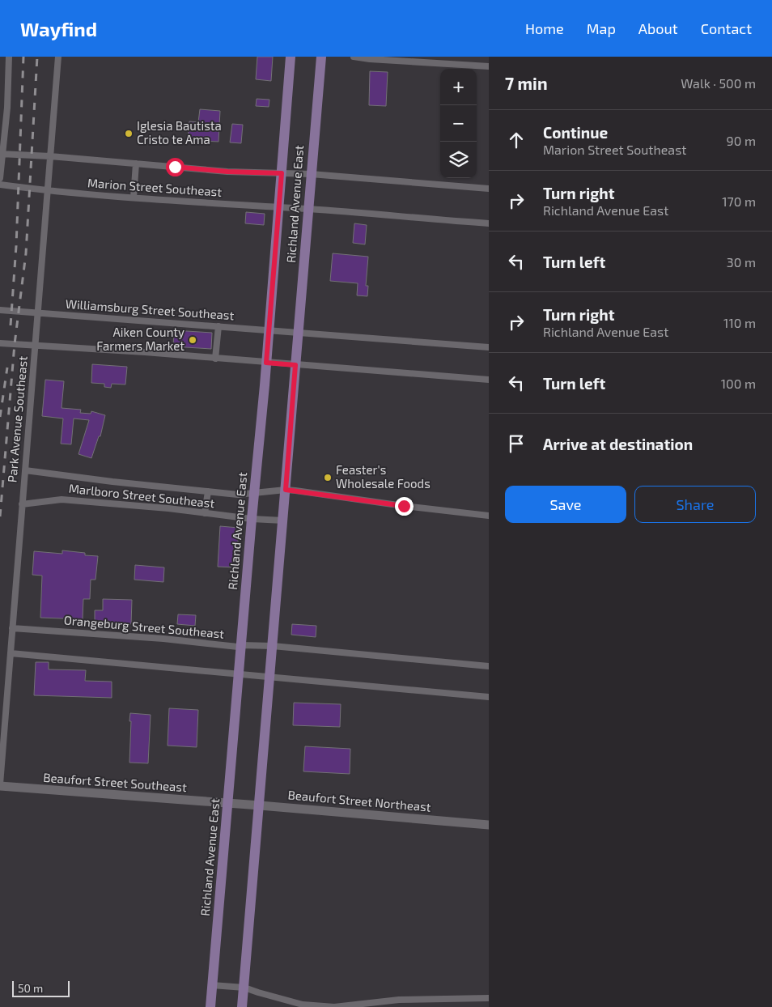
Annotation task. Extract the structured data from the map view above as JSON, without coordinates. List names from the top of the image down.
{
  "streets": {
    "main road": ["Richland Avenue East"],
    "street": [
      "Marion Street Southeast",
      "Williamsburg Street Southeast",
      "Park Avenue Southeast",
      "Marlboro Street Southeast",
      "Orangeburg Street Southeast",
      "Beaufort Street Southeast",
      "Beaufort Street Northeast"
    ]
  },
  "crossings": [
    ["Marion Street Southeast", "Richland Avenue East"],
    ["Marion Street Southeast", "Park Avenue Southeast"],
    ["Richland Avenue East", "Williamsburg Street Southeast"],
    ["Richland Avenue East", "Marlboro Street Southeast"],
    ["Richland Avenue East", "Orangeburg Street Southeast"],
    ["Richland Avenue East", "Beaufort Street Southeast"],
    ["Richland Avenue East", "Beaufort Street Northeast"],
    ["Williamsburg Street Southeast", "Park Avenue Southeast"],
    ["Park Avenue Southeast", "Marlboro Street Southeast"],
    ["Park Avenue Southeast", "Orangeburg Street Southeast"],
    ["Park Avenue Southeast", "Beaufort Street Southeast"],
    ["Beaufort Street Southeast", "Beaufort Street Northeast"]
  ],
  "places": ["Iglesia Bautista Cristo te Ama", "Aiken County Farmers Market", "Feaster's Wholesale Foods"],
  "scale_bar": "50 m",
  "page": {
    "header": "Wayfind",
    "nav": [
      "Home",
      "Map",
      "About",
      "Contact"
    ],
    "heading": ["7 min", "Walk · 500 m"],
    "map_buttons": ["+", "−"],
    "list": [
      ["Continue", "Marion Street Southeast", "90 m"],
      ["Turn right", "Richland Avenue East", "170 m"],
      ["Turn left", "30 m"],
      ["Turn right", "Richland Avenue East", "110 m"],
      ["Turn left", "100 m"],
      "Arrive at destination"
    ],
    "buttons": ["Save", "Share"],
    "scale": "50 m"
  }
}
